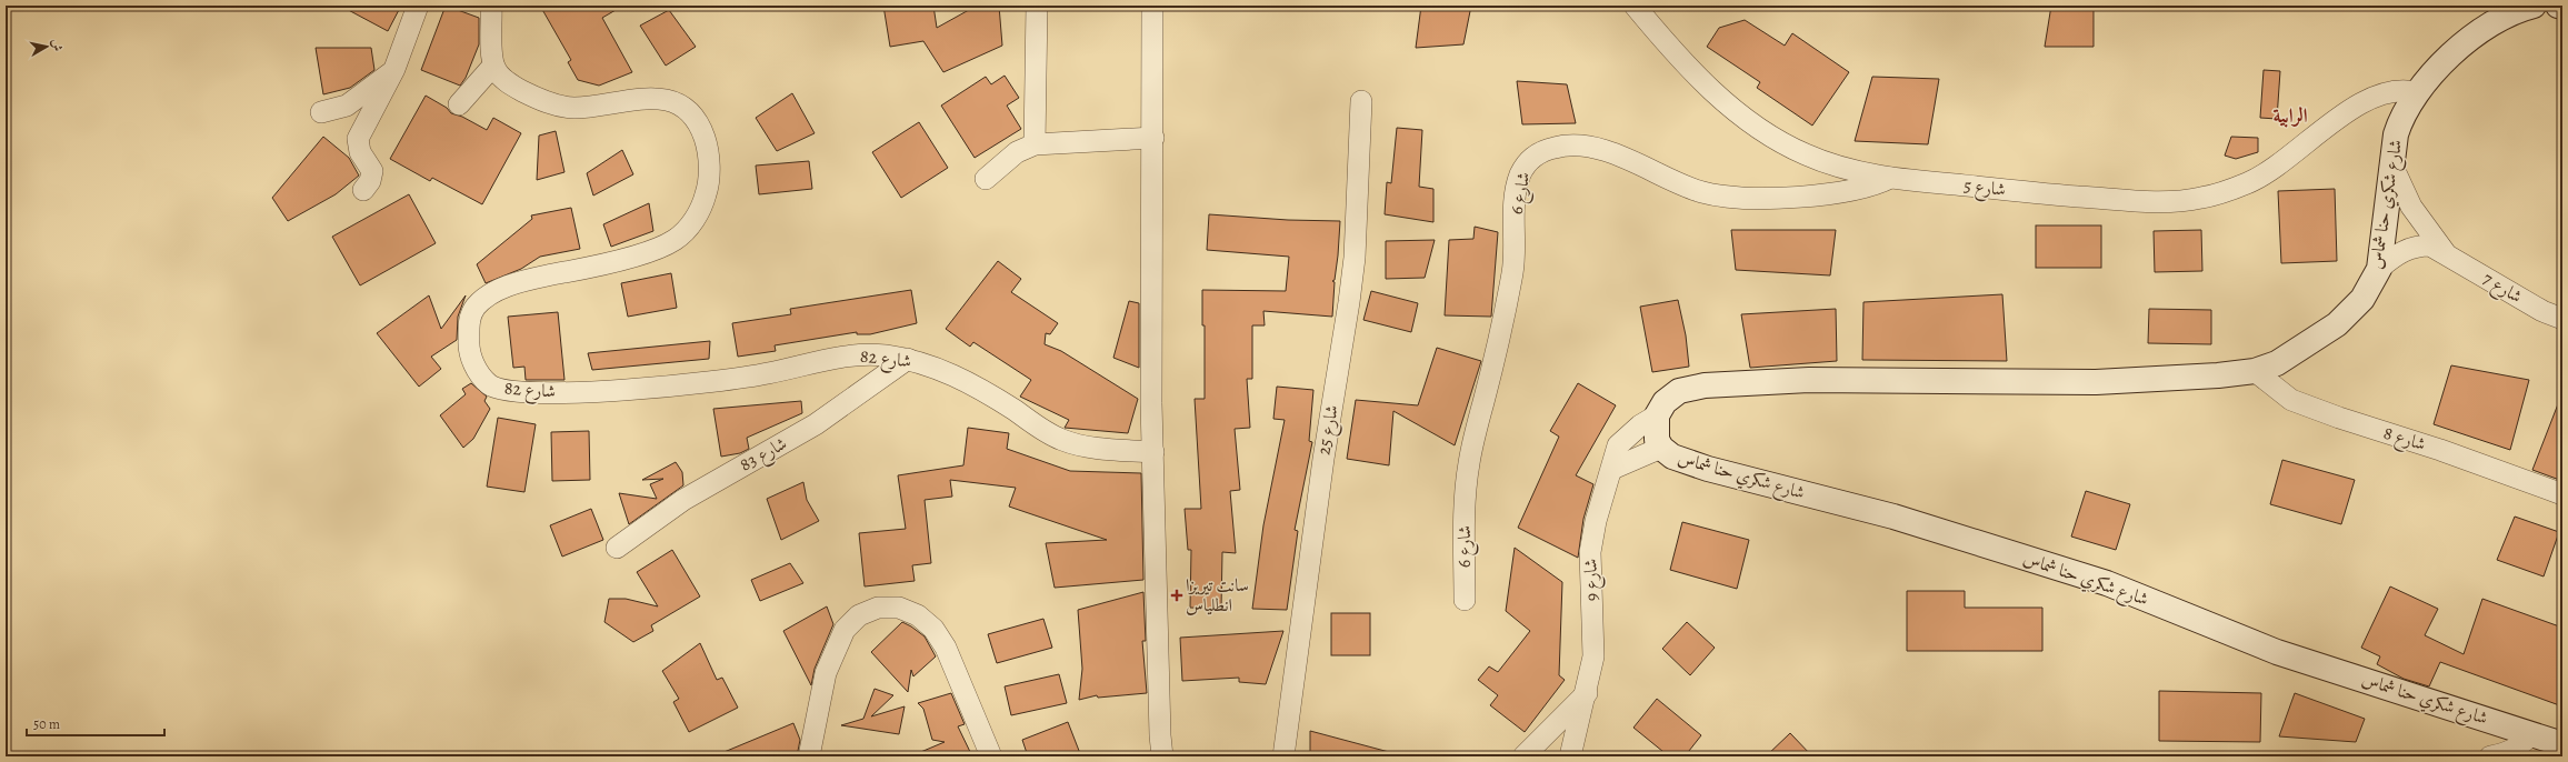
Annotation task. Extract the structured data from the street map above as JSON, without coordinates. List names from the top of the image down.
{
  "streets": {
    "street": [
      "شارع 5",
      "شارع 6",
      "شارع شكري حنا شماس",
      "شارع 7",
      "شارع 82",
      "شارع 25",
      "شارع 8",
      "شارع 83",
      "شارع 9"
    ]
  },
  "crossings": [
    ["شارع 5", "شارع 6"],
    ["شارع 5", "شارع شكري حنا شماس"],
    ["شارع شكري حنا شماس", "شارع 8"],
    ["شارع شكري حنا شماس", "شارع 9"],
    ["شارع 82", "شارع 83"]
  ],
  "districts": ["الرابية"],
  "places": {
    "health": ["سانت تيريزا انطلياس"]
  },
  "scale_bar": "50 m",
  "north": "right"
}
